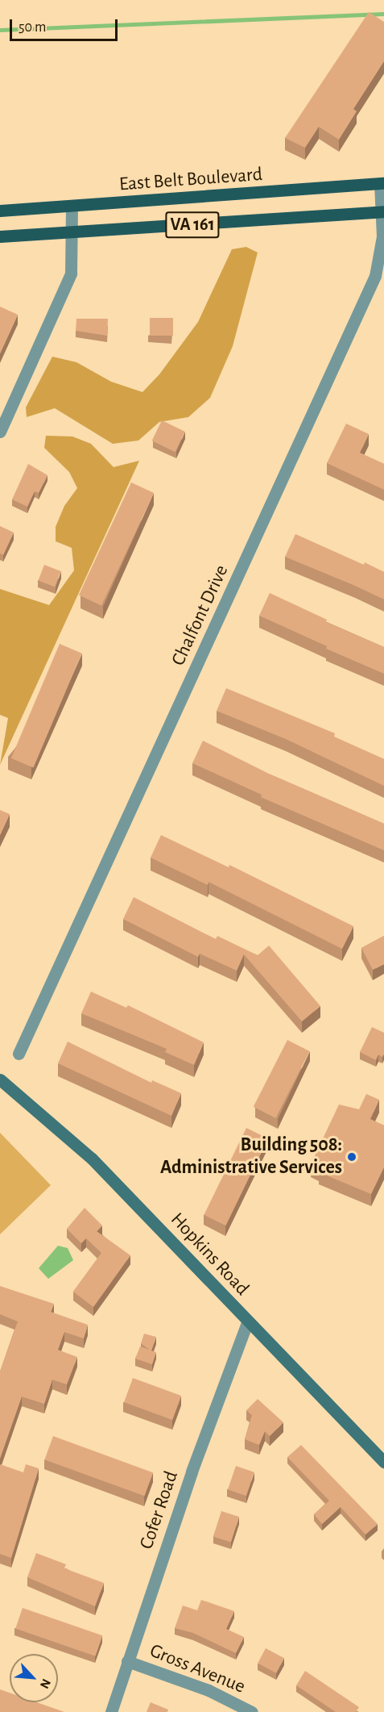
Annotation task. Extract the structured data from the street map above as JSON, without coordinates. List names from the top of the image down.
{
  "streets": {
    "main road": ["East Belt Boulevard", "VA 161", "Hopkins Road"],
    "street": ["Chalfont Drive", "Cofer Road", "Gross Avenue"]
  },
  "crossings": [
    ["East Belt Boulevard", "Chalfont Drive"],
    ["VA 161", "Chalfont Drive"],
    ["Hopkins Road", "Cofer Road"],
    ["Cofer Road", "Gross Avenue"]
  ],
  "places": ["Building 508: Administrative Services"],
  "scale_bar": "50 m",
  "north": "bottom right"
}
